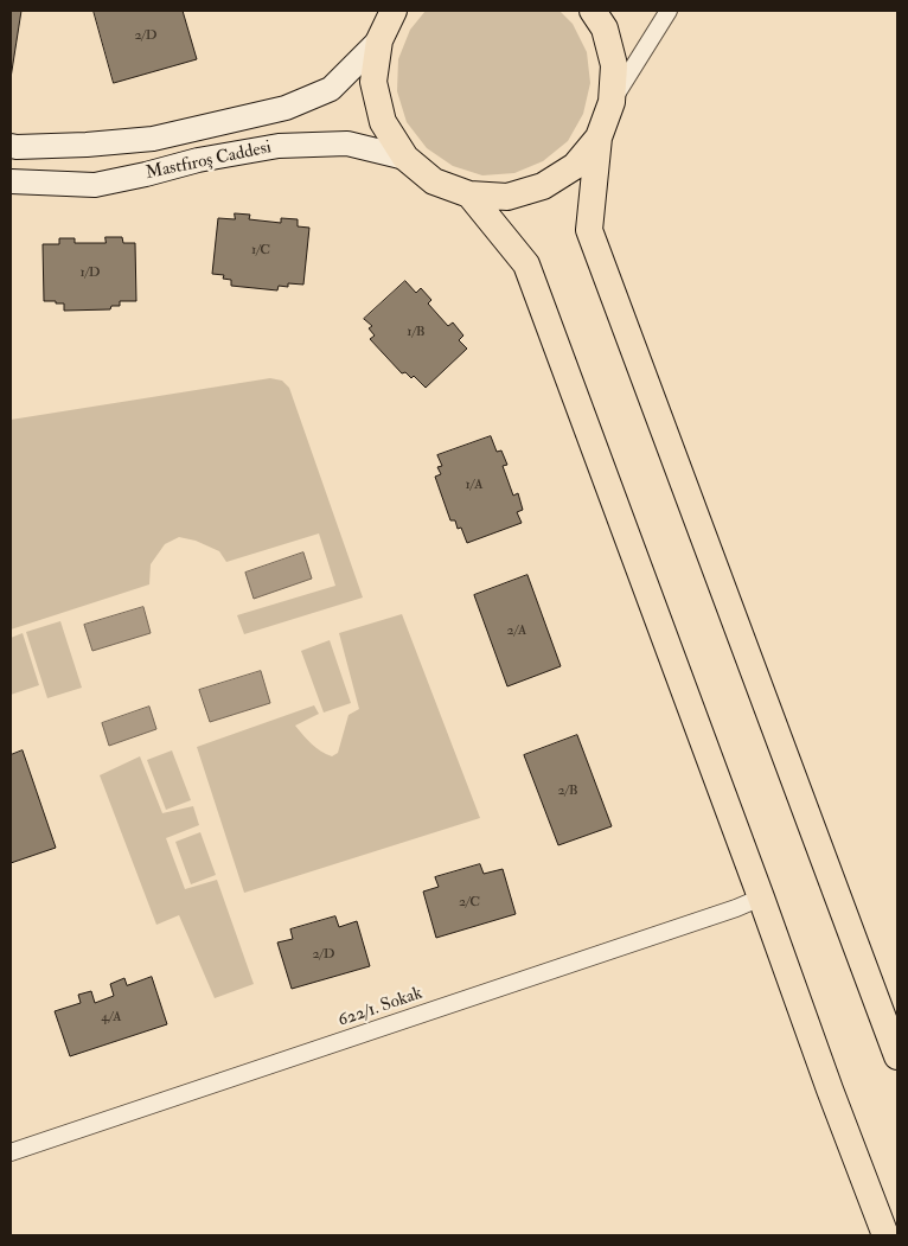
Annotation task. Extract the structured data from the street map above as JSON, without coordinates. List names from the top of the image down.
{
  "streets": {
    "main road": ["Mastfıroş Caddesi"],
    "street": ["622/1. Sokak"]
  },
  "house_numbers": [
    "2/D",
    "1/C",
    "1/D",
    "1/B",
    "1/A",
    "2/A",
    "2/B",
    "2/C",
    "2/D",
    "4/A"
  ]
}
